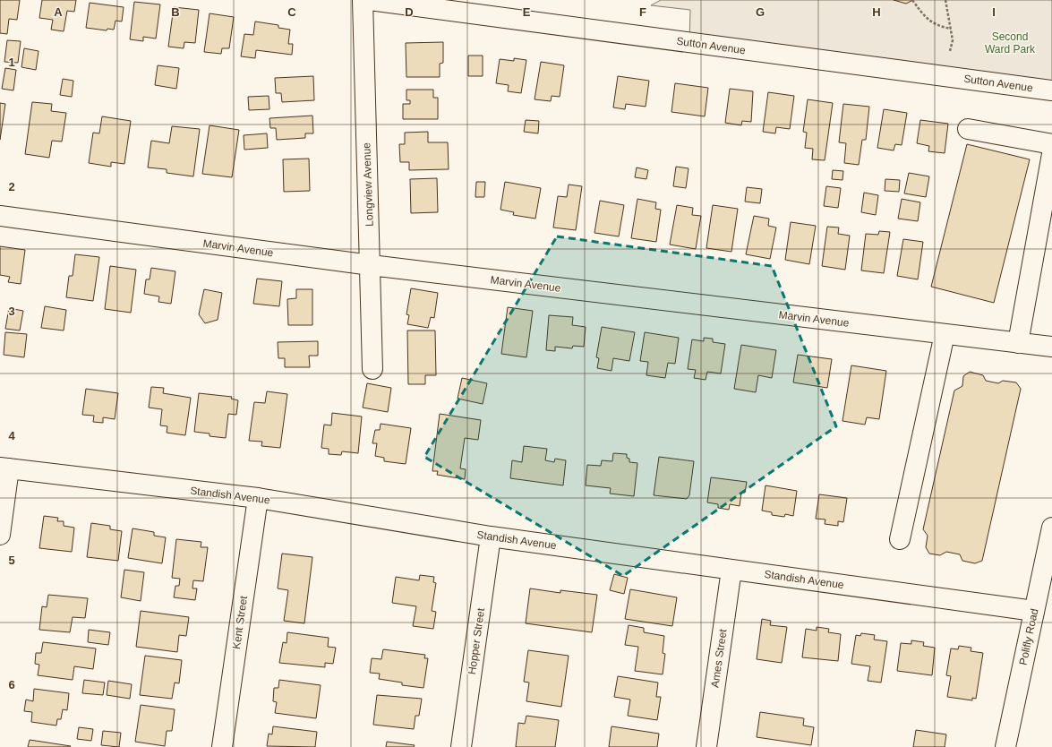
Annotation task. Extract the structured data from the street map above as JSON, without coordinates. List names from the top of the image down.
{
  "streets": {
    "street": [
      "Sutton Avenue",
      "Longview Avenue",
      "Marvin Avenue",
      "Standish Avenue",
      "Kent Street",
      "Polifly Road",
      "Hopper Street",
      "Ames Street"
    ]
  },
  "crossings": [
    ["Longview Avenue", "Marvin Avenue"],
    ["Standish Avenue", "Kent Street"],
    ["Standish Avenue", "Polifly Road"],
    ["Standish Avenue", "Hopper Street"],
    ["Standish Avenue", "Ames Street"]
  ],
  "parks": ["Second Ward Park"],
  "grid": {
    "columns": [
      "A",
      "B",
      "C",
      "D",
      "E",
      "F",
      "G",
      "H",
      "I"
    ],
    "rows": [
      "1",
      "2",
      "3",
      "4",
      "5",
      "6"
    ]
  }
}
